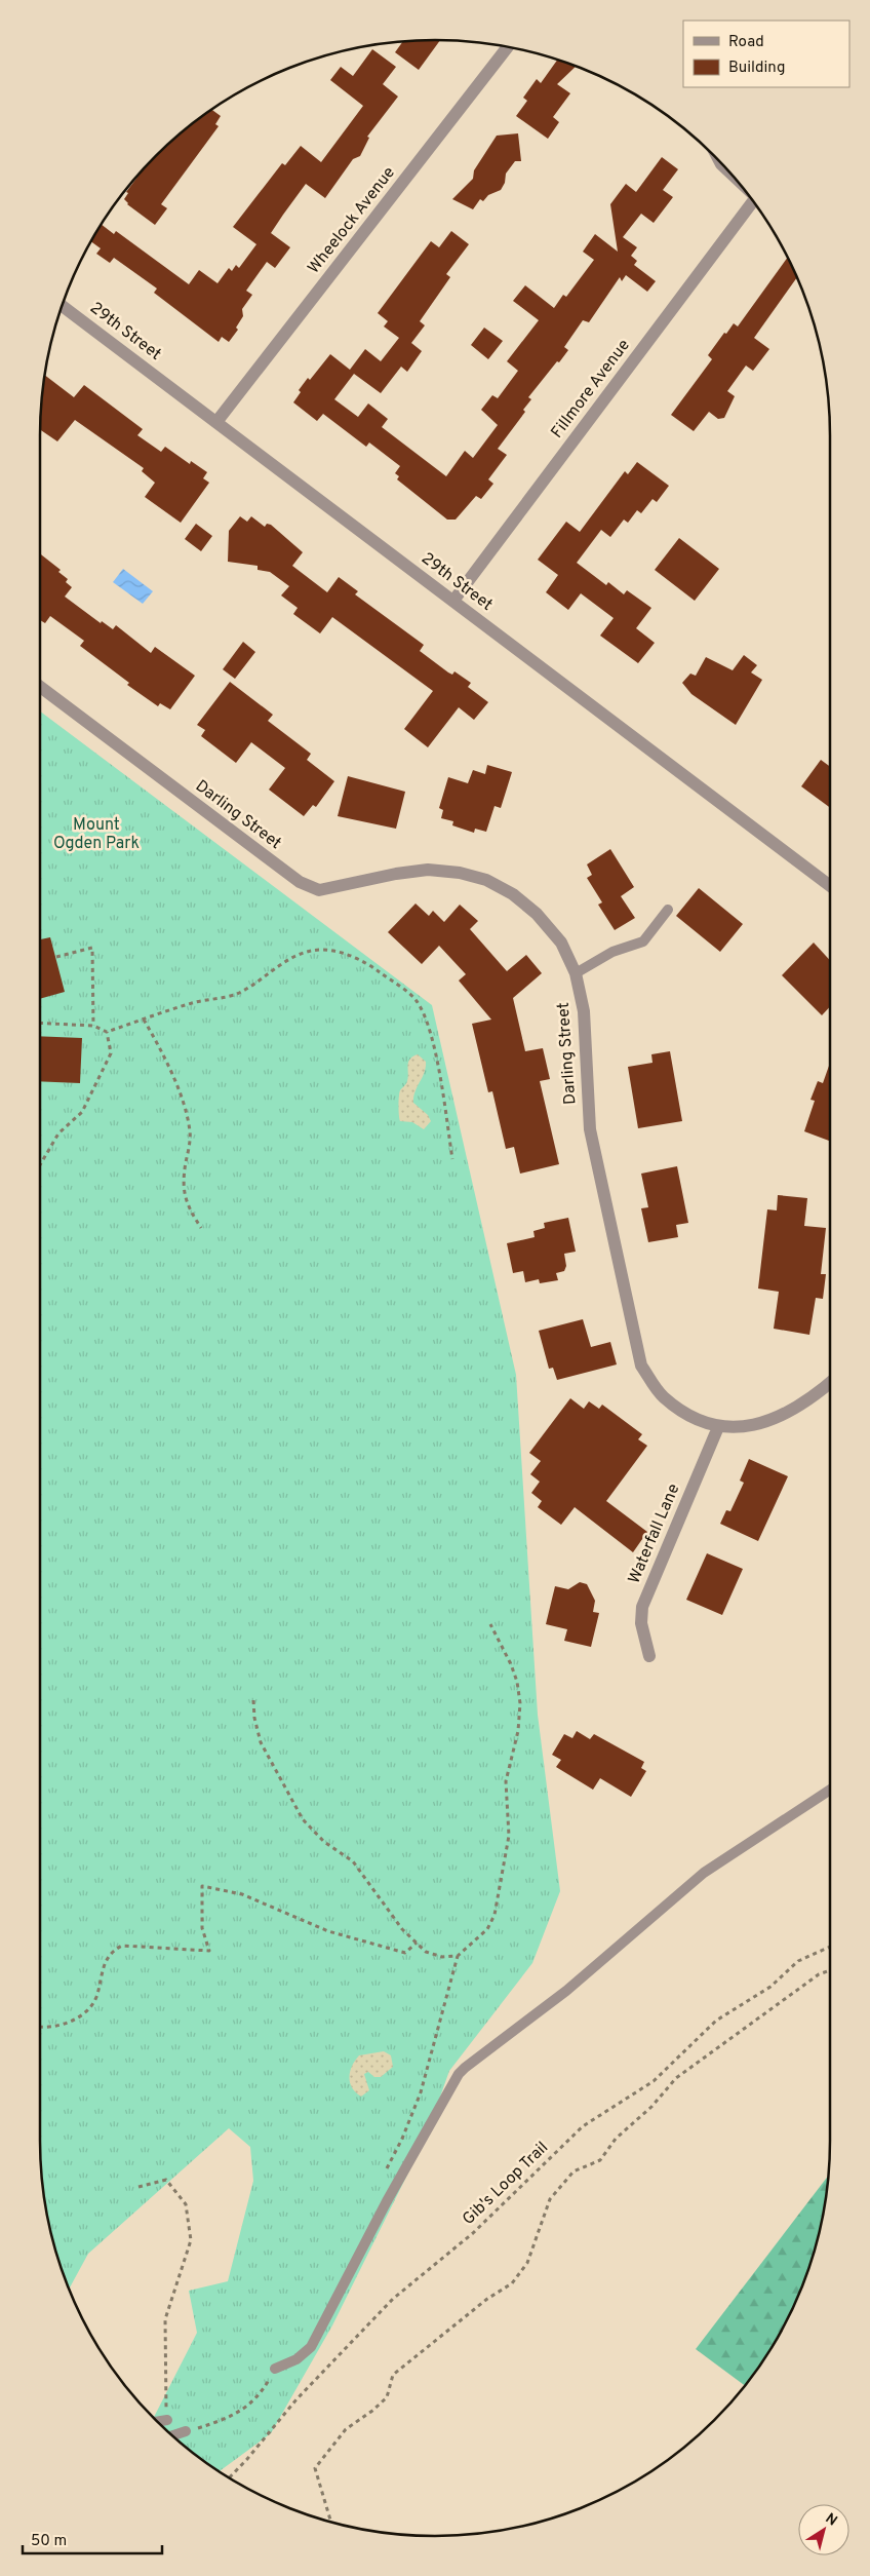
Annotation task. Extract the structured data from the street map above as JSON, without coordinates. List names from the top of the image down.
{
  "streets": {
    "street": [
      "Wheelock Avenue",
      "29th Street",
      "Fillmore Avenue",
      "Darling Street",
      "Waterfall Lane"
    ],
    "path": ["Gib's Loop Trail"]
  },
  "crossings": [
    ["Wheelock Avenue", "29th Street"],
    ["29th Street", "Fillmore Avenue"],
    ["Darling Street", "Waterfall Lane"]
  ],
  "parks": ["Mount Ogden Park"],
  "legend": ["Road", "Building"],
  "scale_bar": "50 m",
  "north": "top right"
}
